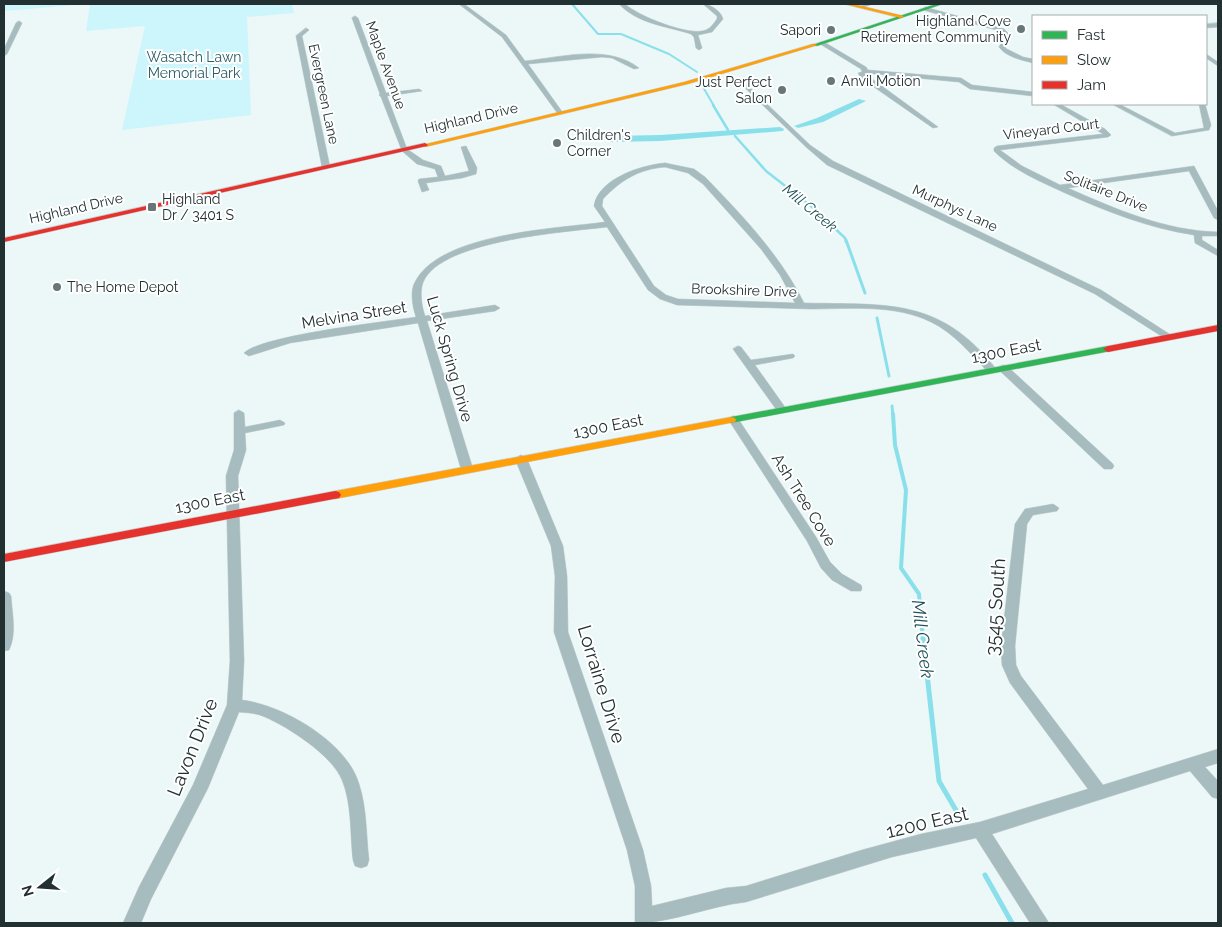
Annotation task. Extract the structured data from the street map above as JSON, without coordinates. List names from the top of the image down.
{
  "streets": {
    "main road": ["Highland Drive", "1300 East"],
    "street": [
      "Maple Avenue",
      "Evergreen Lane",
      "Vineyard Court",
      "Solitaire Drive",
      "Murphys Lane",
      "Brookshire Drive",
      "Melvina Street",
      "Luck Spring Drive",
      "Ash Tree Cove",
      "3545 South",
      "Lorraine Drive",
      "Lavon Drive",
      "1200 East"
    ]
  },
  "crossings": [
    ["Maple Avenue", "Highland Drive"],
    ["Evergreen Lane", "Highland Drive"],
    ["Vineyard Court", "Solitaire Drive"],
    ["Murphys Lane", "1300 East"],
    ["Brookshire Drive", "1300 East"],
    ["Brookshire Drive", "Luck Spring Drive"],
    ["Melvina Street", "Luck Spring Drive"],
    ["1300 East", "Luck Spring Drive"],
    ["1300 East", "Ash Tree Cove"],
    ["1300 East", "Lorraine Drive"],
    ["1300 East", "Lavon Drive"],
    ["3545 South", "1200 East"],
    ["Lorraine Drive", "1200 East"]
  ],
  "water": ["Mill Creek"],
  "parks": ["Wasatch Lawn Memorial Park"],
  "places": {
    "other": [
      "Highland Cove Retirement Community",
      "Sapori",
      "Anvil Motion",
      "Just Perfect Salon",
      "Children's Corner",
      "The Home Depot"
    ],
    "transit": ["Highland Dr / 3401 S"]
  },
  "legend": ["Fast", "Slow", "Jam"],
  "north": "left"
}
